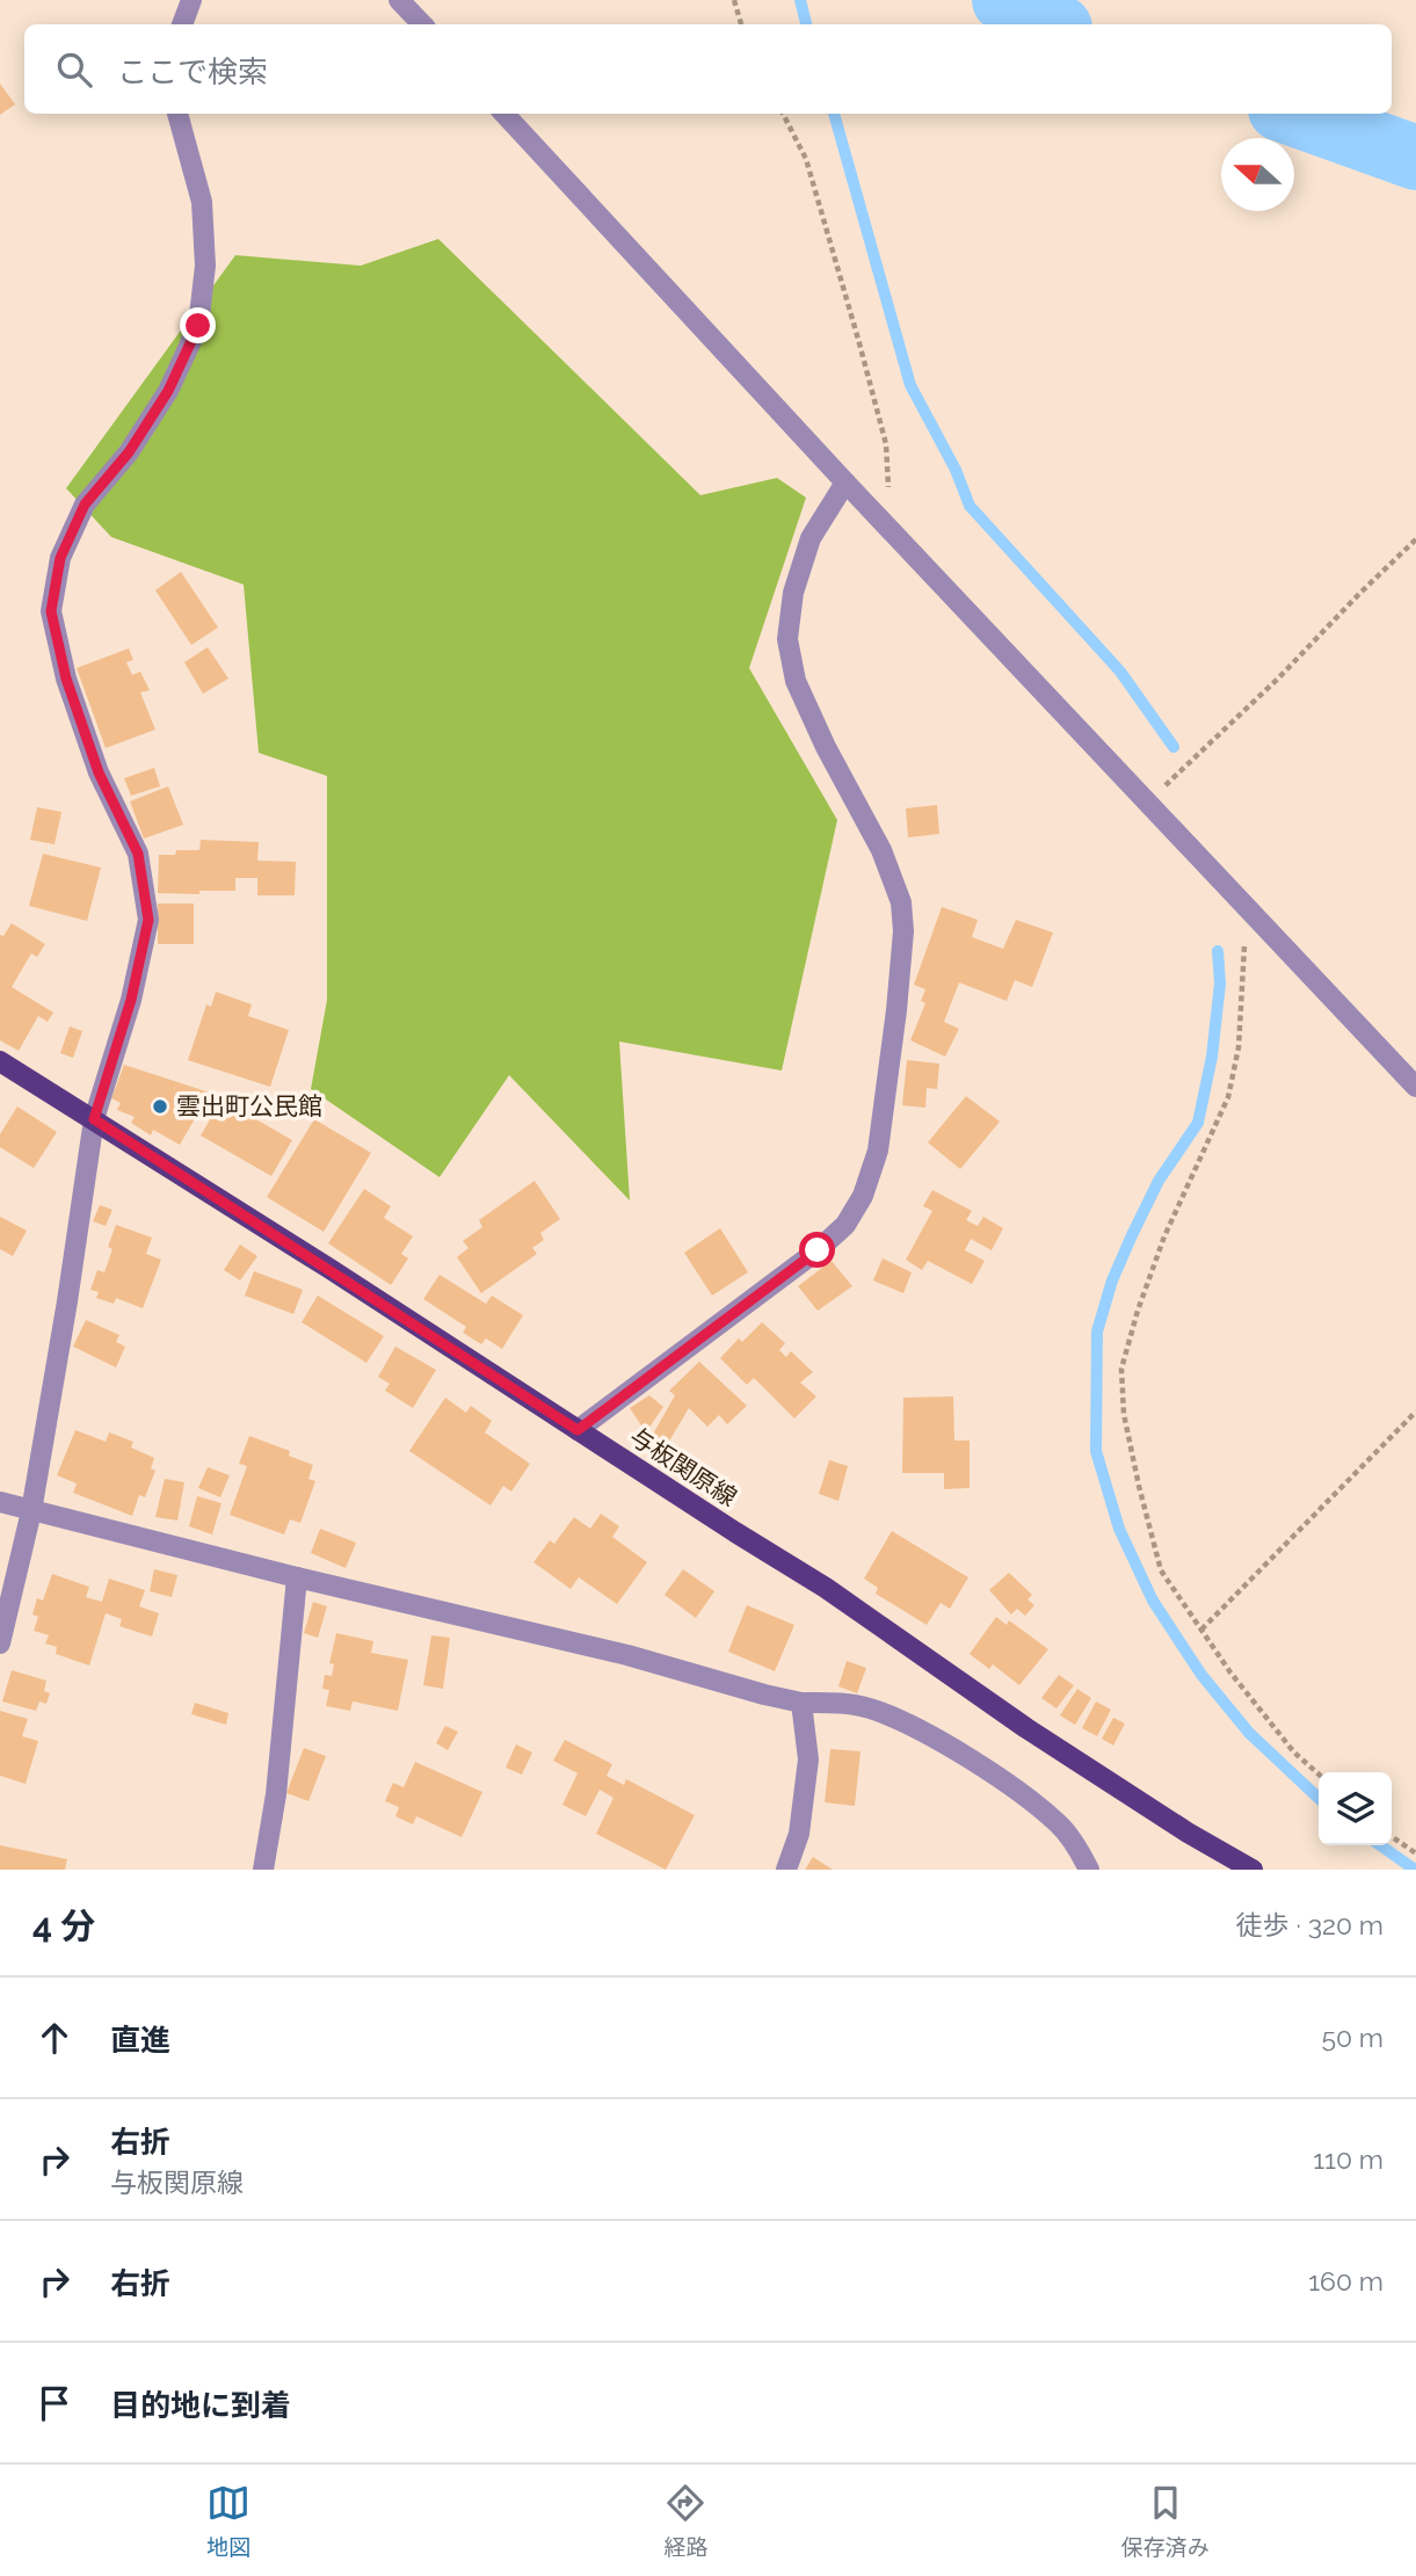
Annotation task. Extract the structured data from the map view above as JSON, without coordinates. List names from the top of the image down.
{
  "streets": {
    "main road": ["与板関原線"]
  },
  "places": ["雲出町公民館"],
  "north": "left",
  "page": {
    "search": "ここで検索",
    "heading": ["4 分", "徒歩 · 320 m"],
    "list": [
      ["直進", "50 m"],
      ["右折", "与板関原線", "110 m"],
      ["右折", "160 m"],
      "目的地に到着"
    ],
    "nav": ["地図", "経路", "保存済み"]
  }
}
